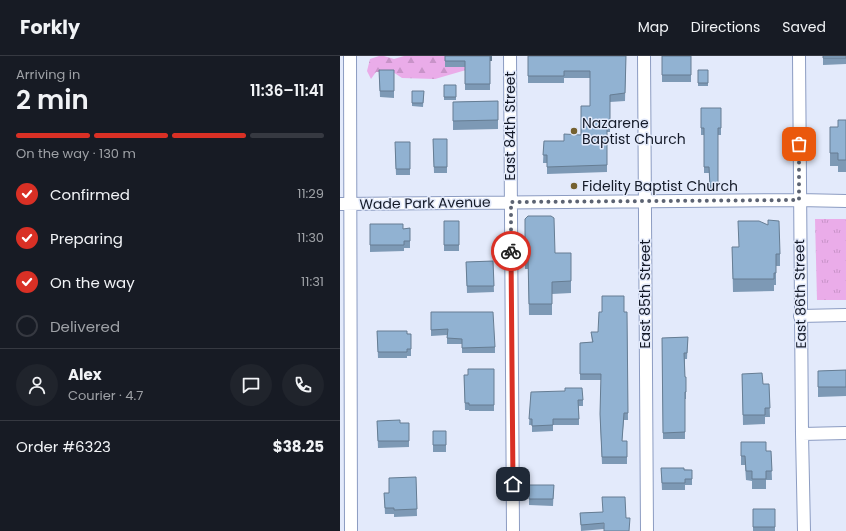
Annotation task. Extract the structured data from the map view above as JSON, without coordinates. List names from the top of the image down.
{
  "streets": {
    "street": [
      "East 84th Street",
      "Wade Park Avenue",
      "East 85th Street",
      "East 86th Street"
    ]
  },
  "crossings": [
    ["East 84th Street", "Wade Park Avenue"],
    ["Wade Park Avenue", "East 85th Street"],
    ["Wade Park Avenue", "East 86th Street"]
  ],
  "places": ["Nazarene Baptist Church", "Fidelity Baptist Church"],
  "page": {
    "header": "Forkly",
    "nav": ["Map", "Directions", "Saved"],
    "heading": ["2 min", "Arriving in", "11:36–11:41"],
    "panel": [
      "Alex",
      "Courier · 4.7",
      "Order #6323",
      "$38.25"
    ],
    "bar": "On the way · 130 m",
    "list": [
      ["Confirmed", "11:29"],
      ["Preparing", "11:30"],
      ["On the way", "11:31"],
      "Delivered"
    ]
  }
}
